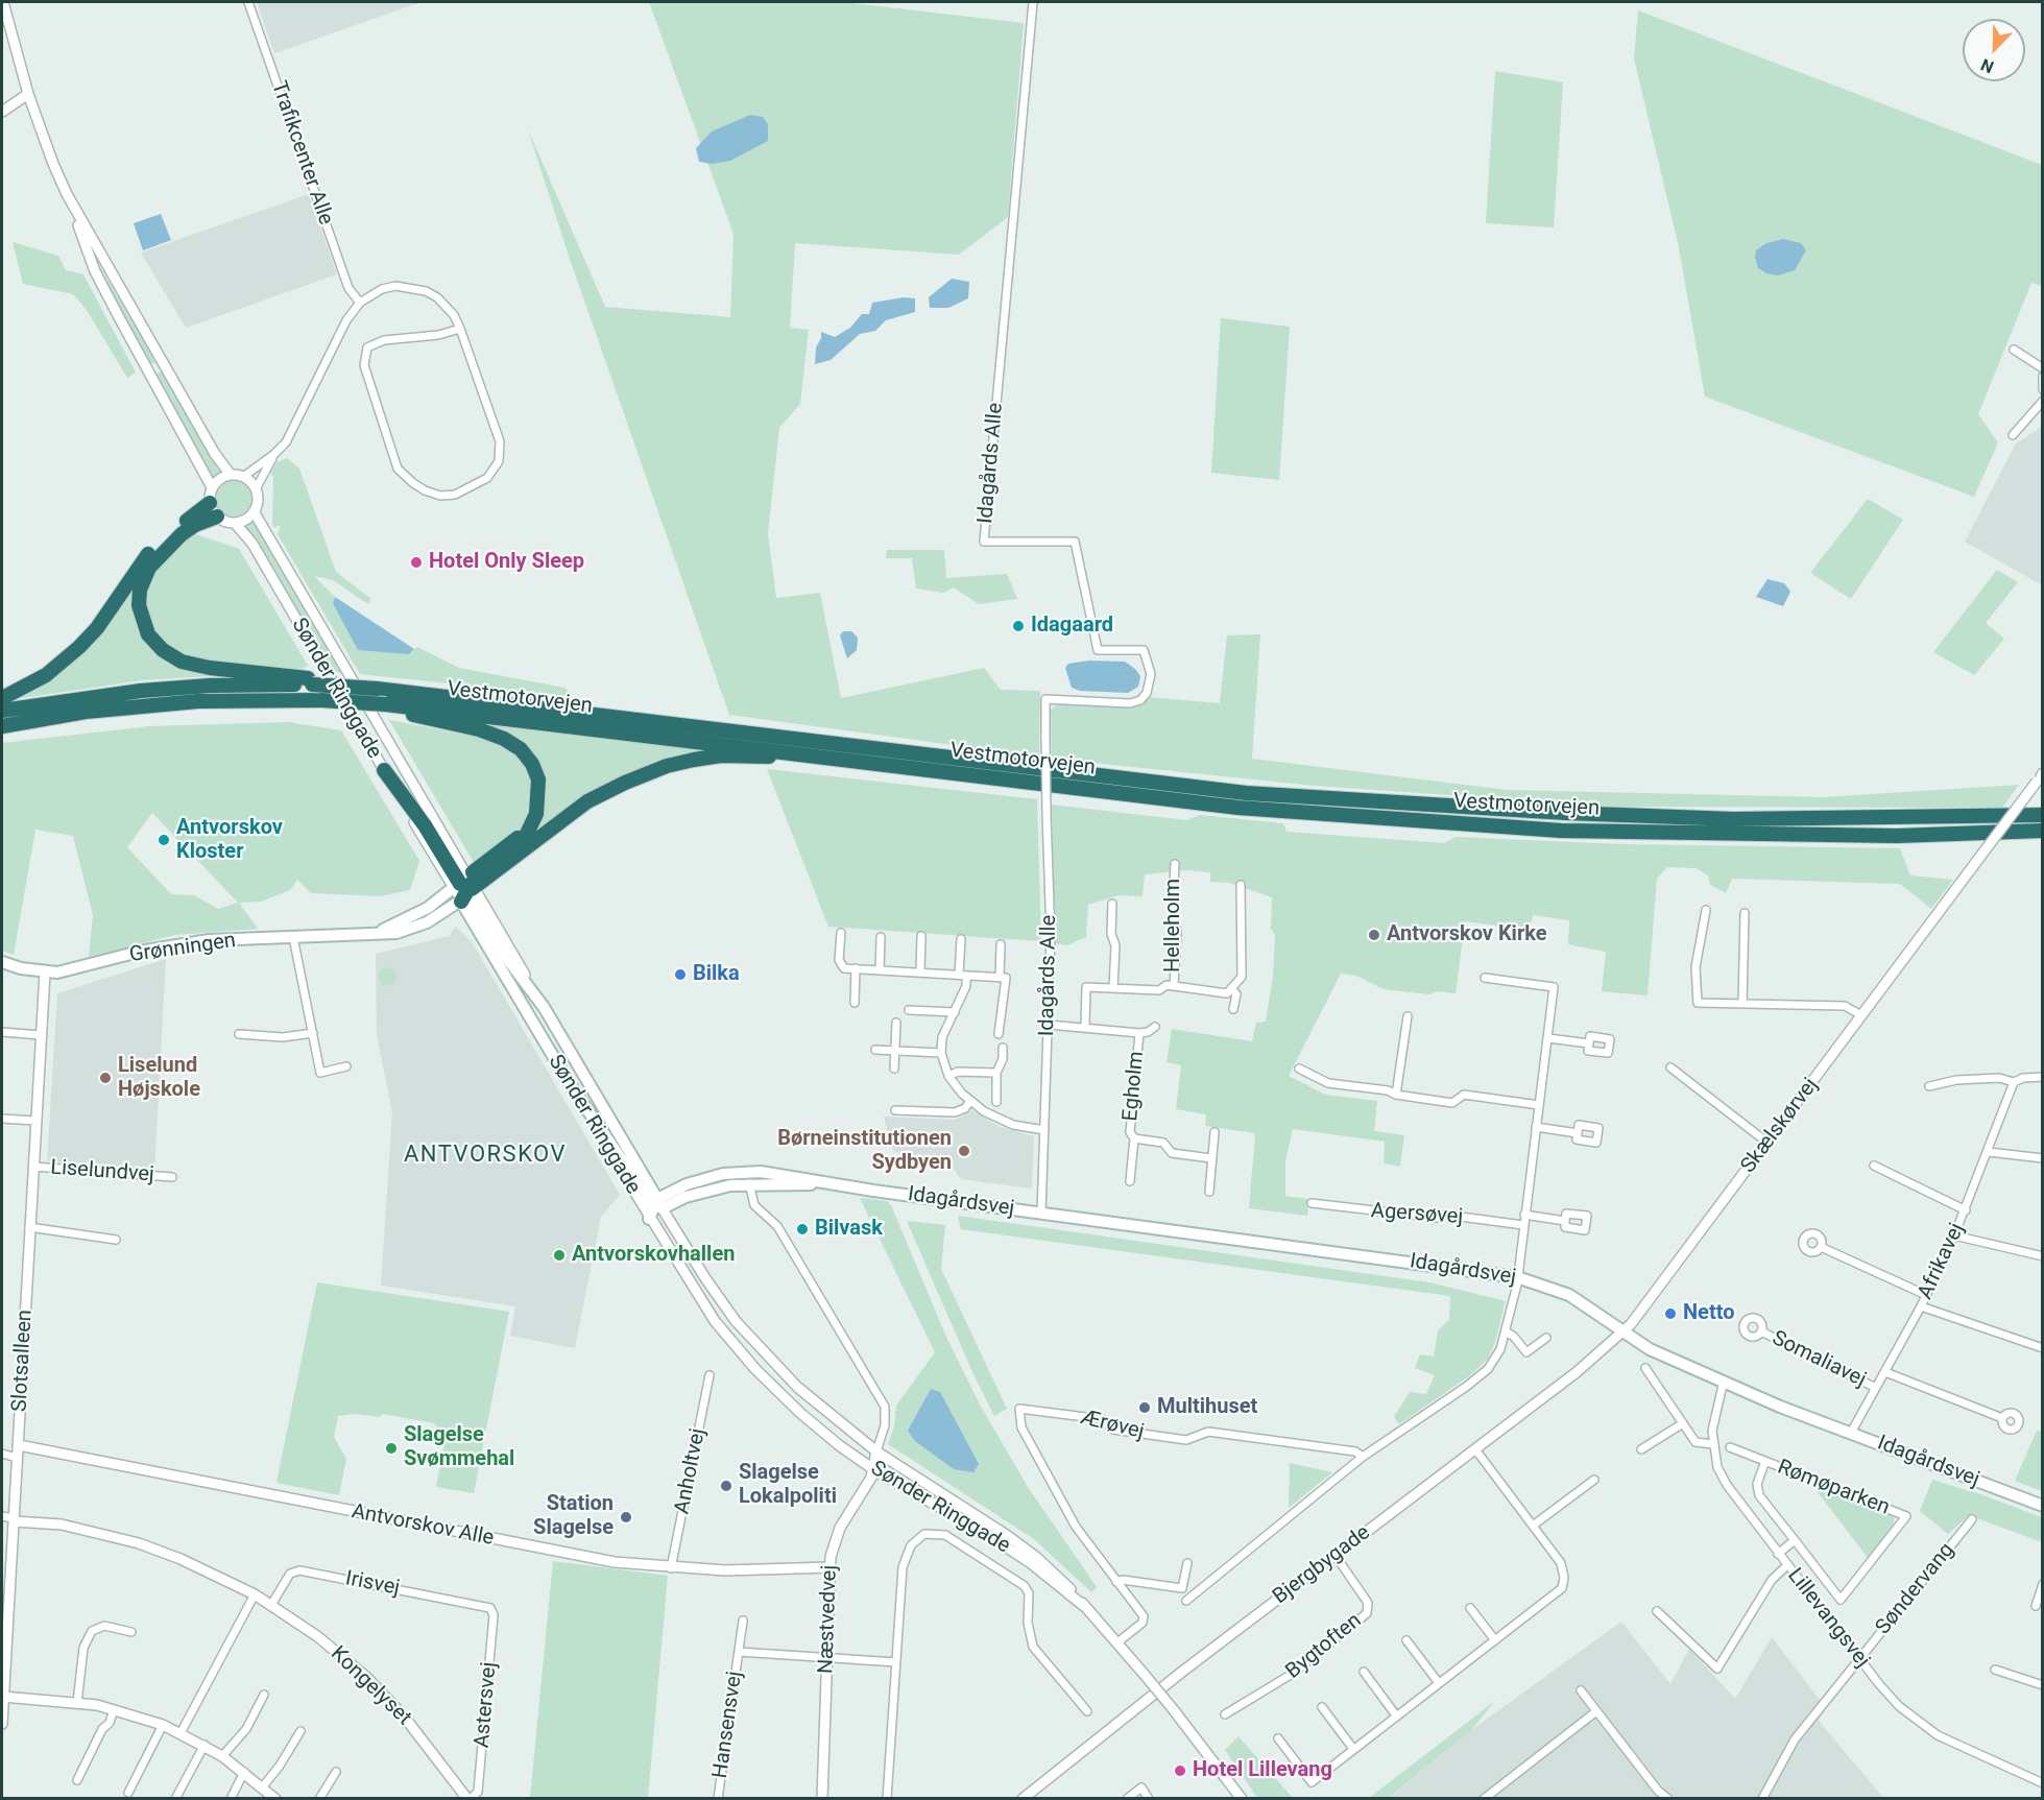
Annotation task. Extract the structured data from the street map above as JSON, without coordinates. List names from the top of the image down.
{
  "streets": {
    "highway": ["Vestmotorvejen"],
    "main road": ["Sønder Ringgade", "Grønningen", "Idagårdsvej"],
    "street": [
      "Trafikcenter Alle",
      "Idagårds Alle",
      "Helleholm",
      "Egholm",
      "Skælskørvej",
      "Liselundvej",
      "Agersøvej",
      "Afrikavej",
      "Somaliavej",
      "Slotsalleen",
      "Ærøvej",
      "Anholtvej",
      "Rømøparken",
      "Antvorskov Alle",
      "Bjergbygade",
      "Irisvej",
      "Søndervang",
      "Lillevangsvej",
      "Næstvedvej",
      "Bygtoften",
      "Kongelyset",
      "Astersvej",
      "Hansensvej"
    ]
  },
  "crossings": [
    ["Idagårds Alle", "Egholm"],
    ["Idagårds Alle", "Idagårdsvej"],
    ["Sønder Ringgade", "Grønningen"],
    ["Sønder Ringgade", "Idagårdsvej"],
    ["Sønder Ringgade", "Ærøvej"],
    ["Sønder Ringgade", "Næstvedvej"],
    ["Helleholm", "Egholm"],
    ["Grønningen", "Slotsalleen"],
    ["Skælskørvej", "Idagårdsvej"],
    ["Skælskørvej", "Bjergbygade"],
    ["Liselundvej", "Slotsalleen"],
    ["Idagårdsvej", "Afrikavej"],
    ["Idagårdsvej", "Bjergbygade"],
    ["Idagårdsvej", "Lillevangsvej"],
    ["Afrikavej", "Somaliavej"],
    ["Slotsalleen", "Antvorskov Alle"],
    ["Slotsalleen", "Kongelyset"],
    ["Anholtvej", "Antvorskov Alle"],
    ["Antvorskov Alle", "Næstvedvej"],
    ["Bjergbygade", "Bygtoften"],
    ["Irisvej", "Kongelyset"],
    ["Irisvej", "Astersvej"],
    ["Søndervang", "Lillevangsvej"],
    ["Næstvedvej", "Hansensvej"],
    ["Kongelyset", "Astersvej"]
  ],
  "districts": ["ANTVORSKOV"],
  "places": [
    "Hotel Only Sleep",
    "Idagaard",
    "Antvorskov Kloster",
    "Antvorskov Kirke",
    "Bilka",
    "Liselund Højskole",
    "Børneinstitutionen Sydbyen",
    "Bilvask",
    "Antvorskovhallen",
    "Netto",
    "Multihuset",
    "Slagelse Svømmehal",
    "Slagelse Lokalpoliti",
    "Station Slagelse",
    "Hotel Lillevang"
  ],
  "north": "bottom left"
}
